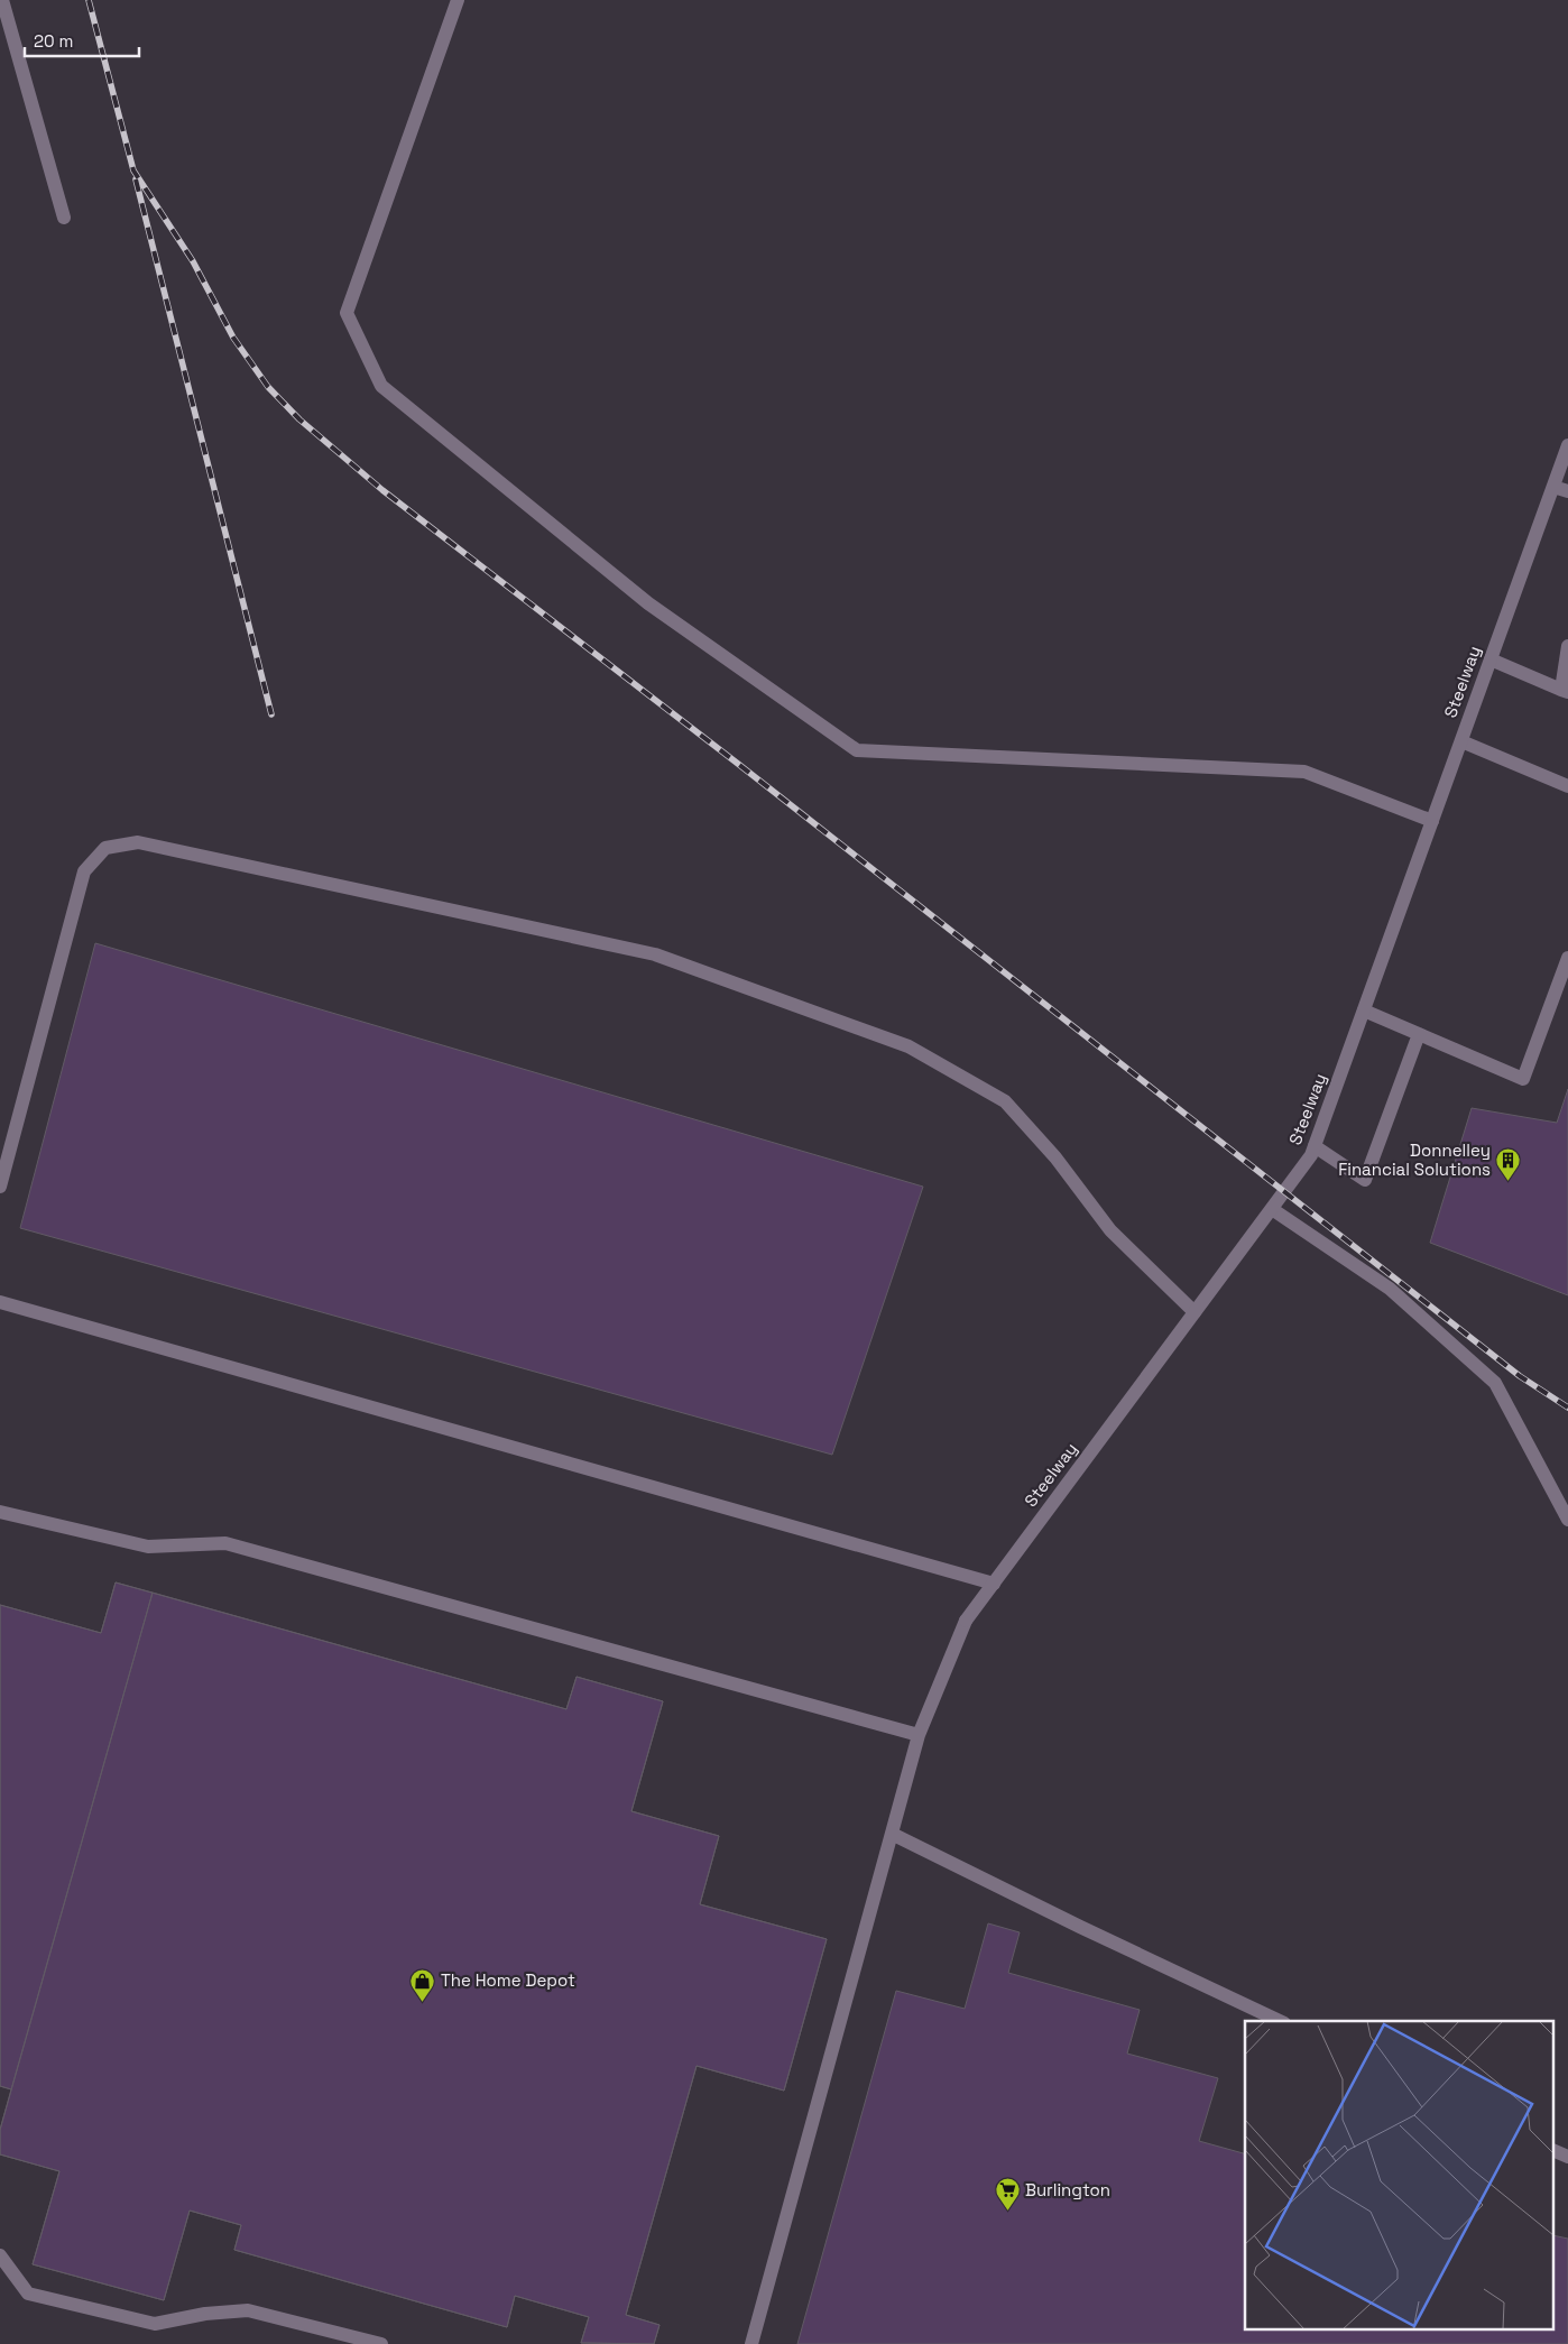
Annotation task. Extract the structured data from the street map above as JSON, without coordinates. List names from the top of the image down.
{
  "streets": {
    "street": ["Steelway"]
  },
  "places": {
    "building": ["Donnelley Financial Solutions"],
    "shop": ["The Home Depot"],
    "supermarket": ["Burlington"]
  },
  "scale_bar": "20 m"
}
